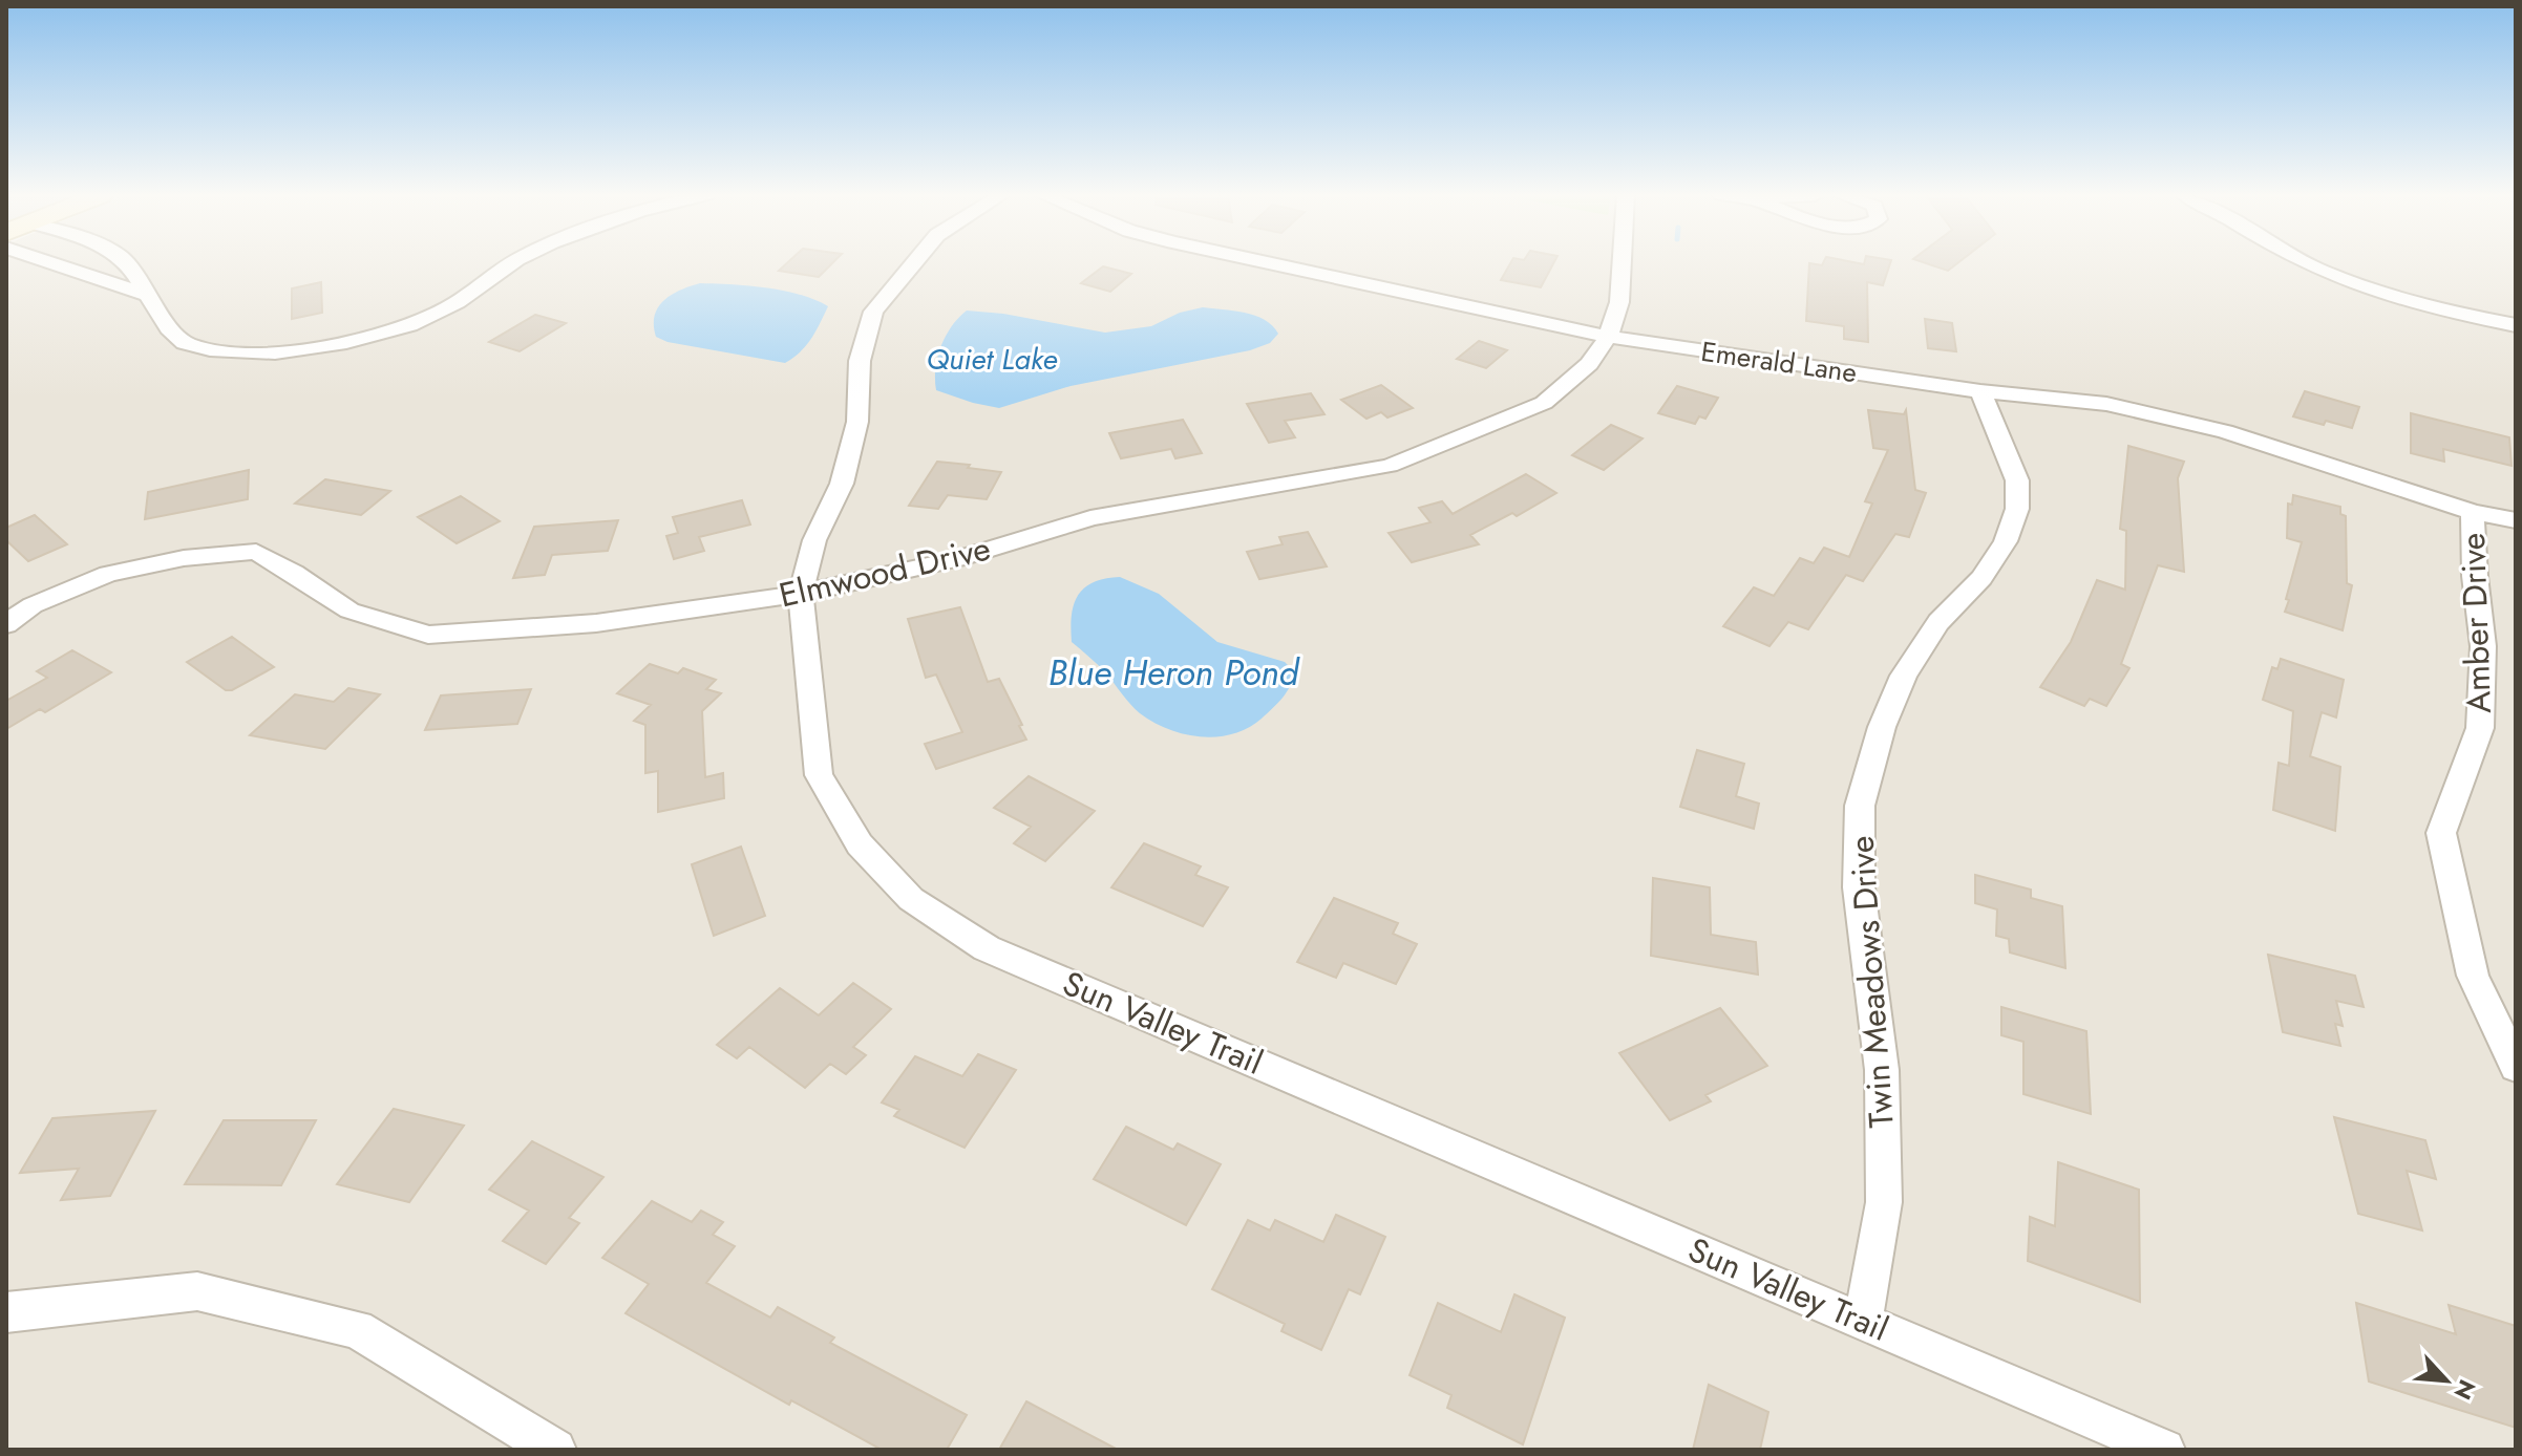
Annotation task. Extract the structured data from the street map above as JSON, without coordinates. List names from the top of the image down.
{
  "streets": {
    "street": [
      "Emerald Lane",
      "Elmwood Drive",
      "Amber Drive",
      "Twin Meadows Drive",
      "Sun Valley Trail"
    ]
  },
  "crossings": [
    ["Emerald Lane", "Elmwood Drive"],
    ["Emerald Lane", "Amber Drive"],
    ["Emerald Lane", "Twin Meadows Drive"],
    ["Elmwood Drive", "Sun Valley Trail"],
    ["Twin Meadows Drive", "Sun Valley Trail"]
  ],
  "water": ["Quiet Lake", "Blue Heron Pond"],
  "north": "bottom right"
}
